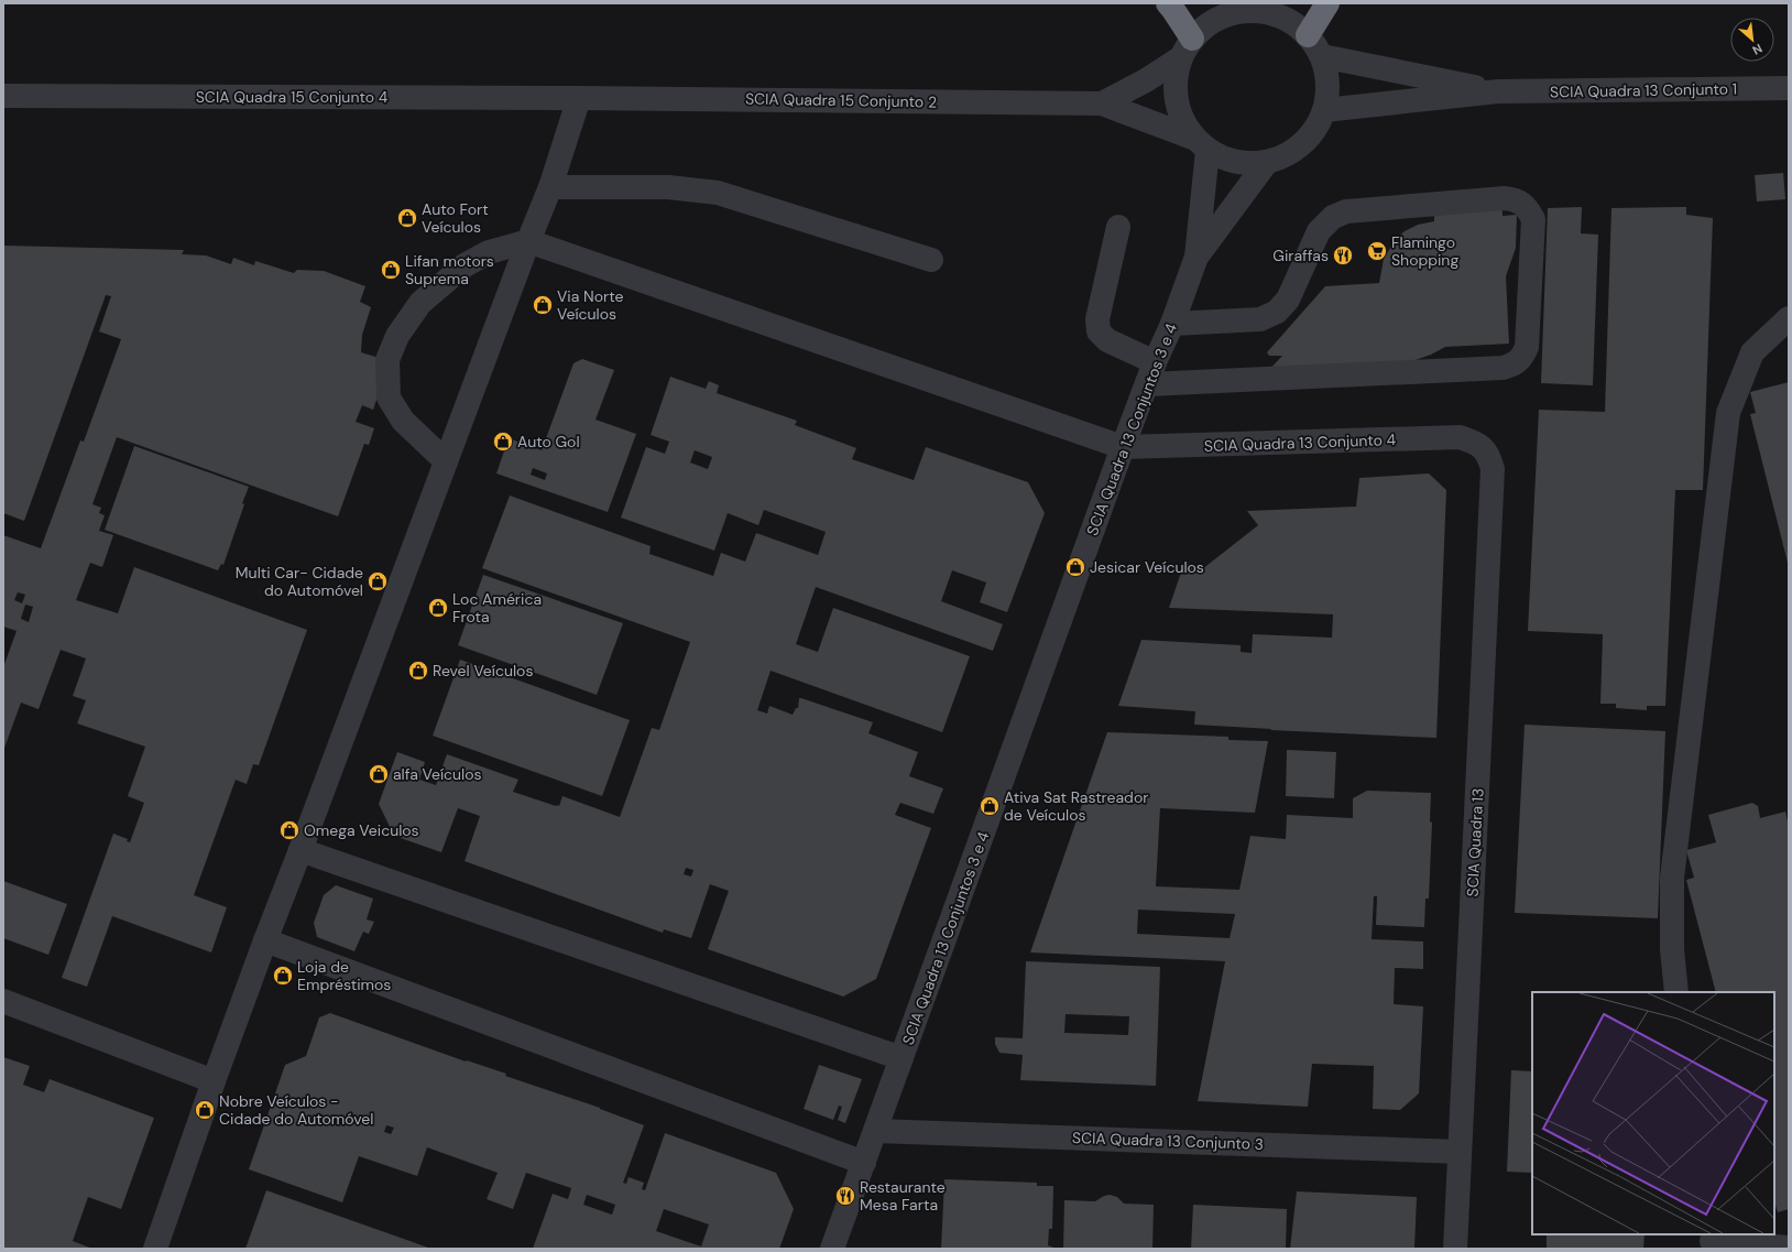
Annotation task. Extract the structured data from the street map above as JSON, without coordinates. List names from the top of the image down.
{
  "streets": {
    "street": [
      "SCIA Quadra 13 Conjunto 1",
      "SCIA Quadra 15 Conjunto 4",
      "SCIA Quadra 15 Conjunto 2",
      "SCIA Quadra 13 Conjuntos 3 e 4",
      "SCIA Quadra 13 Conjunto 4",
      "SCIA Quadra 13",
      "SCIA Quadra 13 Conjunto 3"
    ]
  },
  "crossings": [
    ["SCIA Quadra 13 Conjunto 1", "SCIA Quadra 15 Conjunto 2"],
    ["SCIA Quadra 13 Conjunto 1", "SCIA Quadra 13 Conjuntos 3 e 4"],
    ["SCIA Quadra 15 Conjunto 4", "SCIA Quadra 15 Conjunto 2"],
    ["SCIA Quadra 15 Conjunto 2", "SCIA Quadra 13 Conjuntos 3 e 4"],
    ["SCIA Quadra 13 Conjuntos 3 e 4", "SCIA Quadra 13 Conjunto 4"],
    ["SCIA Quadra 13 Conjuntos 3 e 4", "SCIA Quadra 13 Conjunto 3"],
    ["SCIA Quadra 13 Conjunto 4", "SCIA Quadra 13"],
    ["SCIA Quadra 13", "SCIA Quadra 13 Conjunto 3"]
  ],
  "places": {
    "shop": [
      "Auto Fort Veículos",
      "Lifan motors Suprema",
      "Via Norte Veículos",
      "Auto Gol",
      "Jesicar Veículos",
      "Multi Car- Cidade do Automóvel",
      "Loc América Frota",
      "Revel Veículos",
      "alfa Veículos",
      "Ativa Sat Rastreador de Veículos",
      "Omega Veiculos",
      "Loja de Empréstimos",
      "Nobre Veículos - Cidade do Automóvel"
    ],
    "supermarket": ["Flamingo Shopping"],
    "restaurant": ["Giraffas", "Restaurante Mesa Farta"]
  },
  "north": "bottom right"
}
